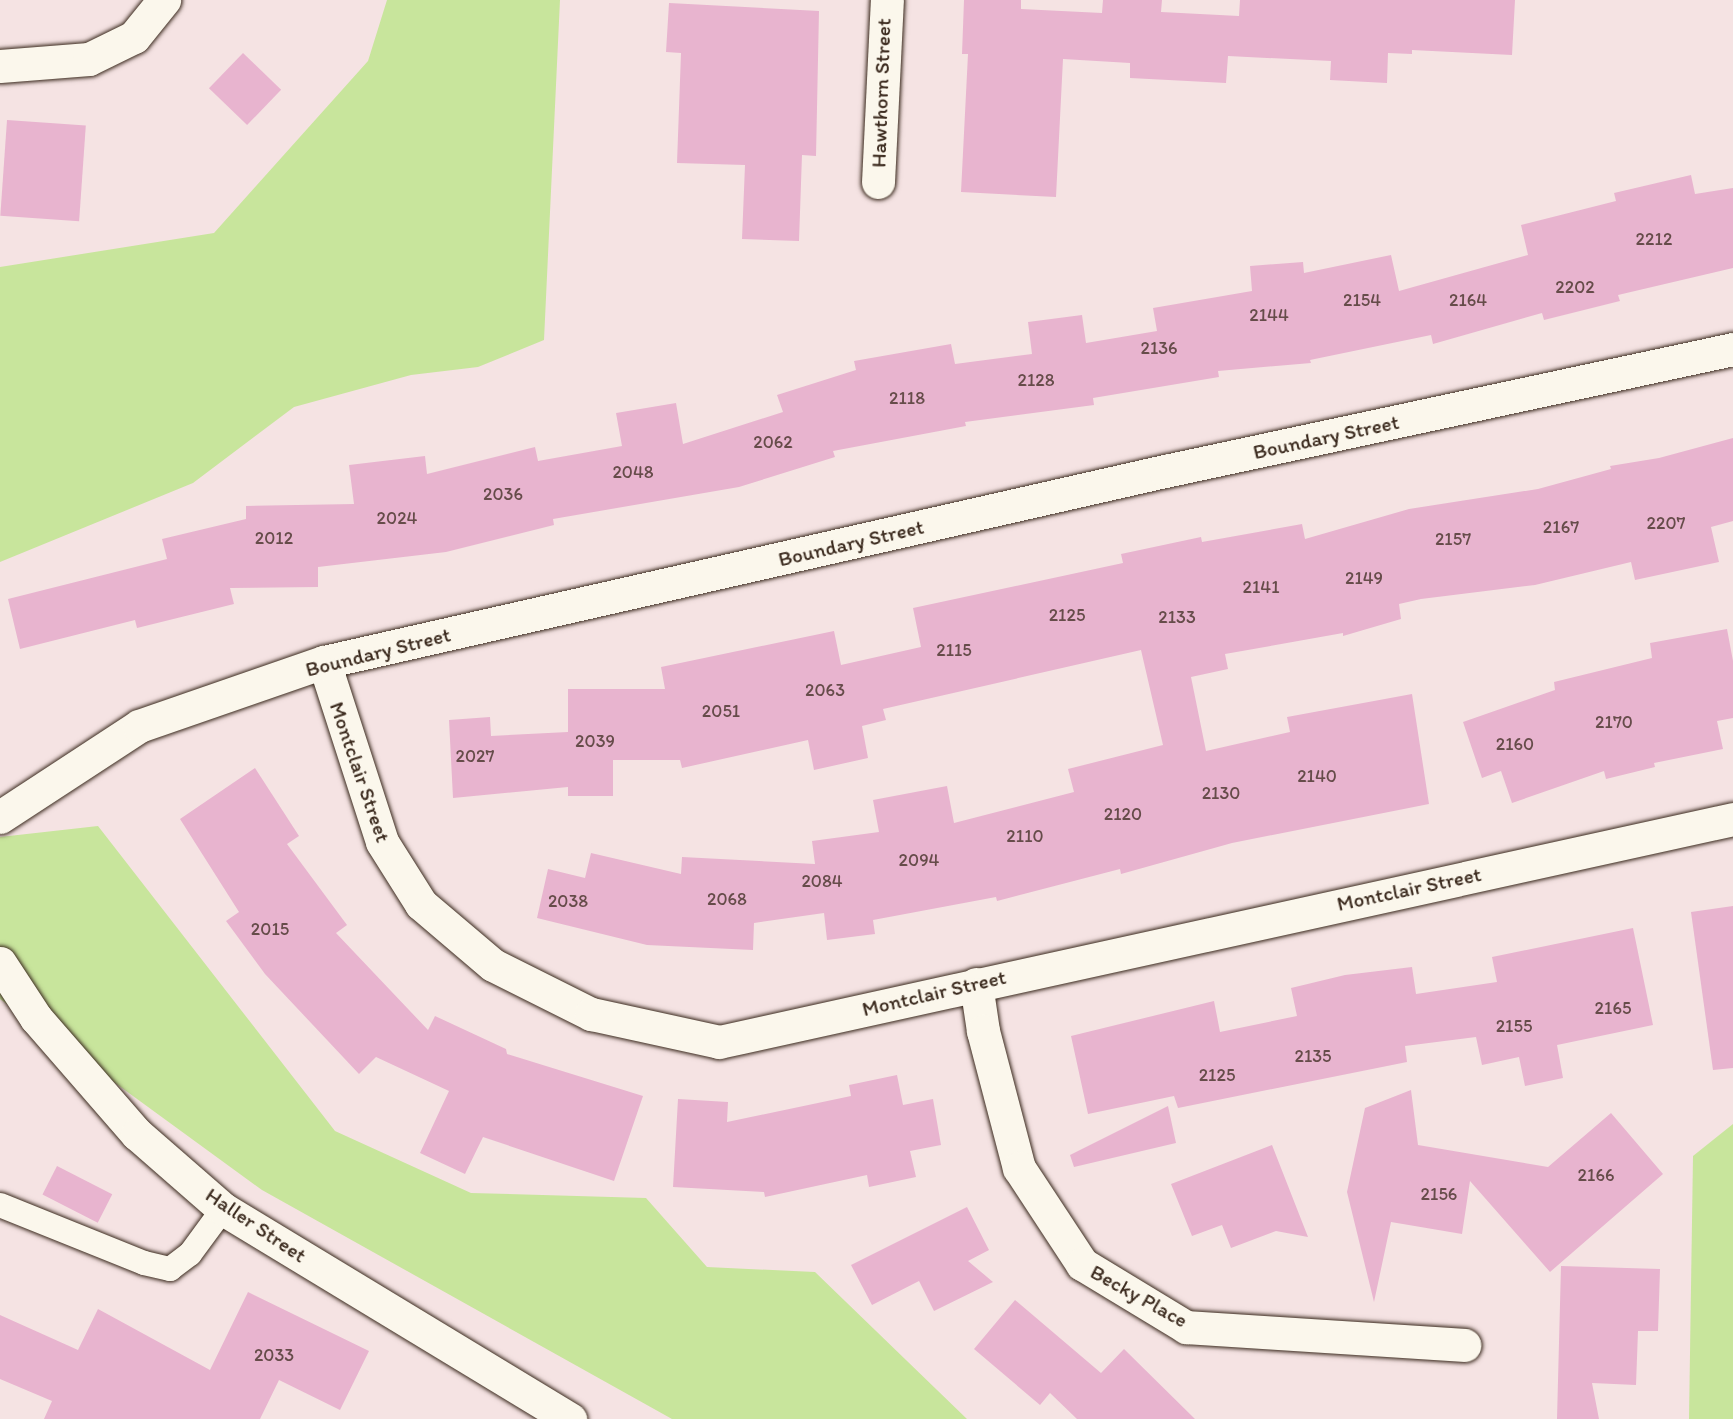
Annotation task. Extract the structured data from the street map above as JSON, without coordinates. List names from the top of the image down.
{
  "streets": {
    "street": [
      "Hawthorn Street",
      "Boundary Street",
      "Montclair Street",
      "Haller Street",
      "Becky Place"
    ]
  },
  "crossings": [
    ["Boundary Street", "Montclair Street"],
    ["Montclair Street", "Becky Place"]
  ],
  "house_numbers": [
    "2212",
    "2202",
    "2154",
    "2164",
    "2144",
    "2136",
    "2128",
    "2118",
    "2062",
    "2048",
    "2036",
    "2024",
    "2207",
    "2167",
    "2012",
    "2157",
    "2149",
    "2141",
    "2125",
    "2133",
    "2115",
    "2063",
    "2051",
    "2170",
    "2039",
    "2160",
    "2027",
    "2140",
    "2130",
    "2120",
    "2110",
    "2094",
    "2084",
    "2068",
    "2038",
    "2015",
    "2165",
    "2155",
    "2135",
    "2125",
    "2166",
    "2156",
    "2033"
  ]
}
